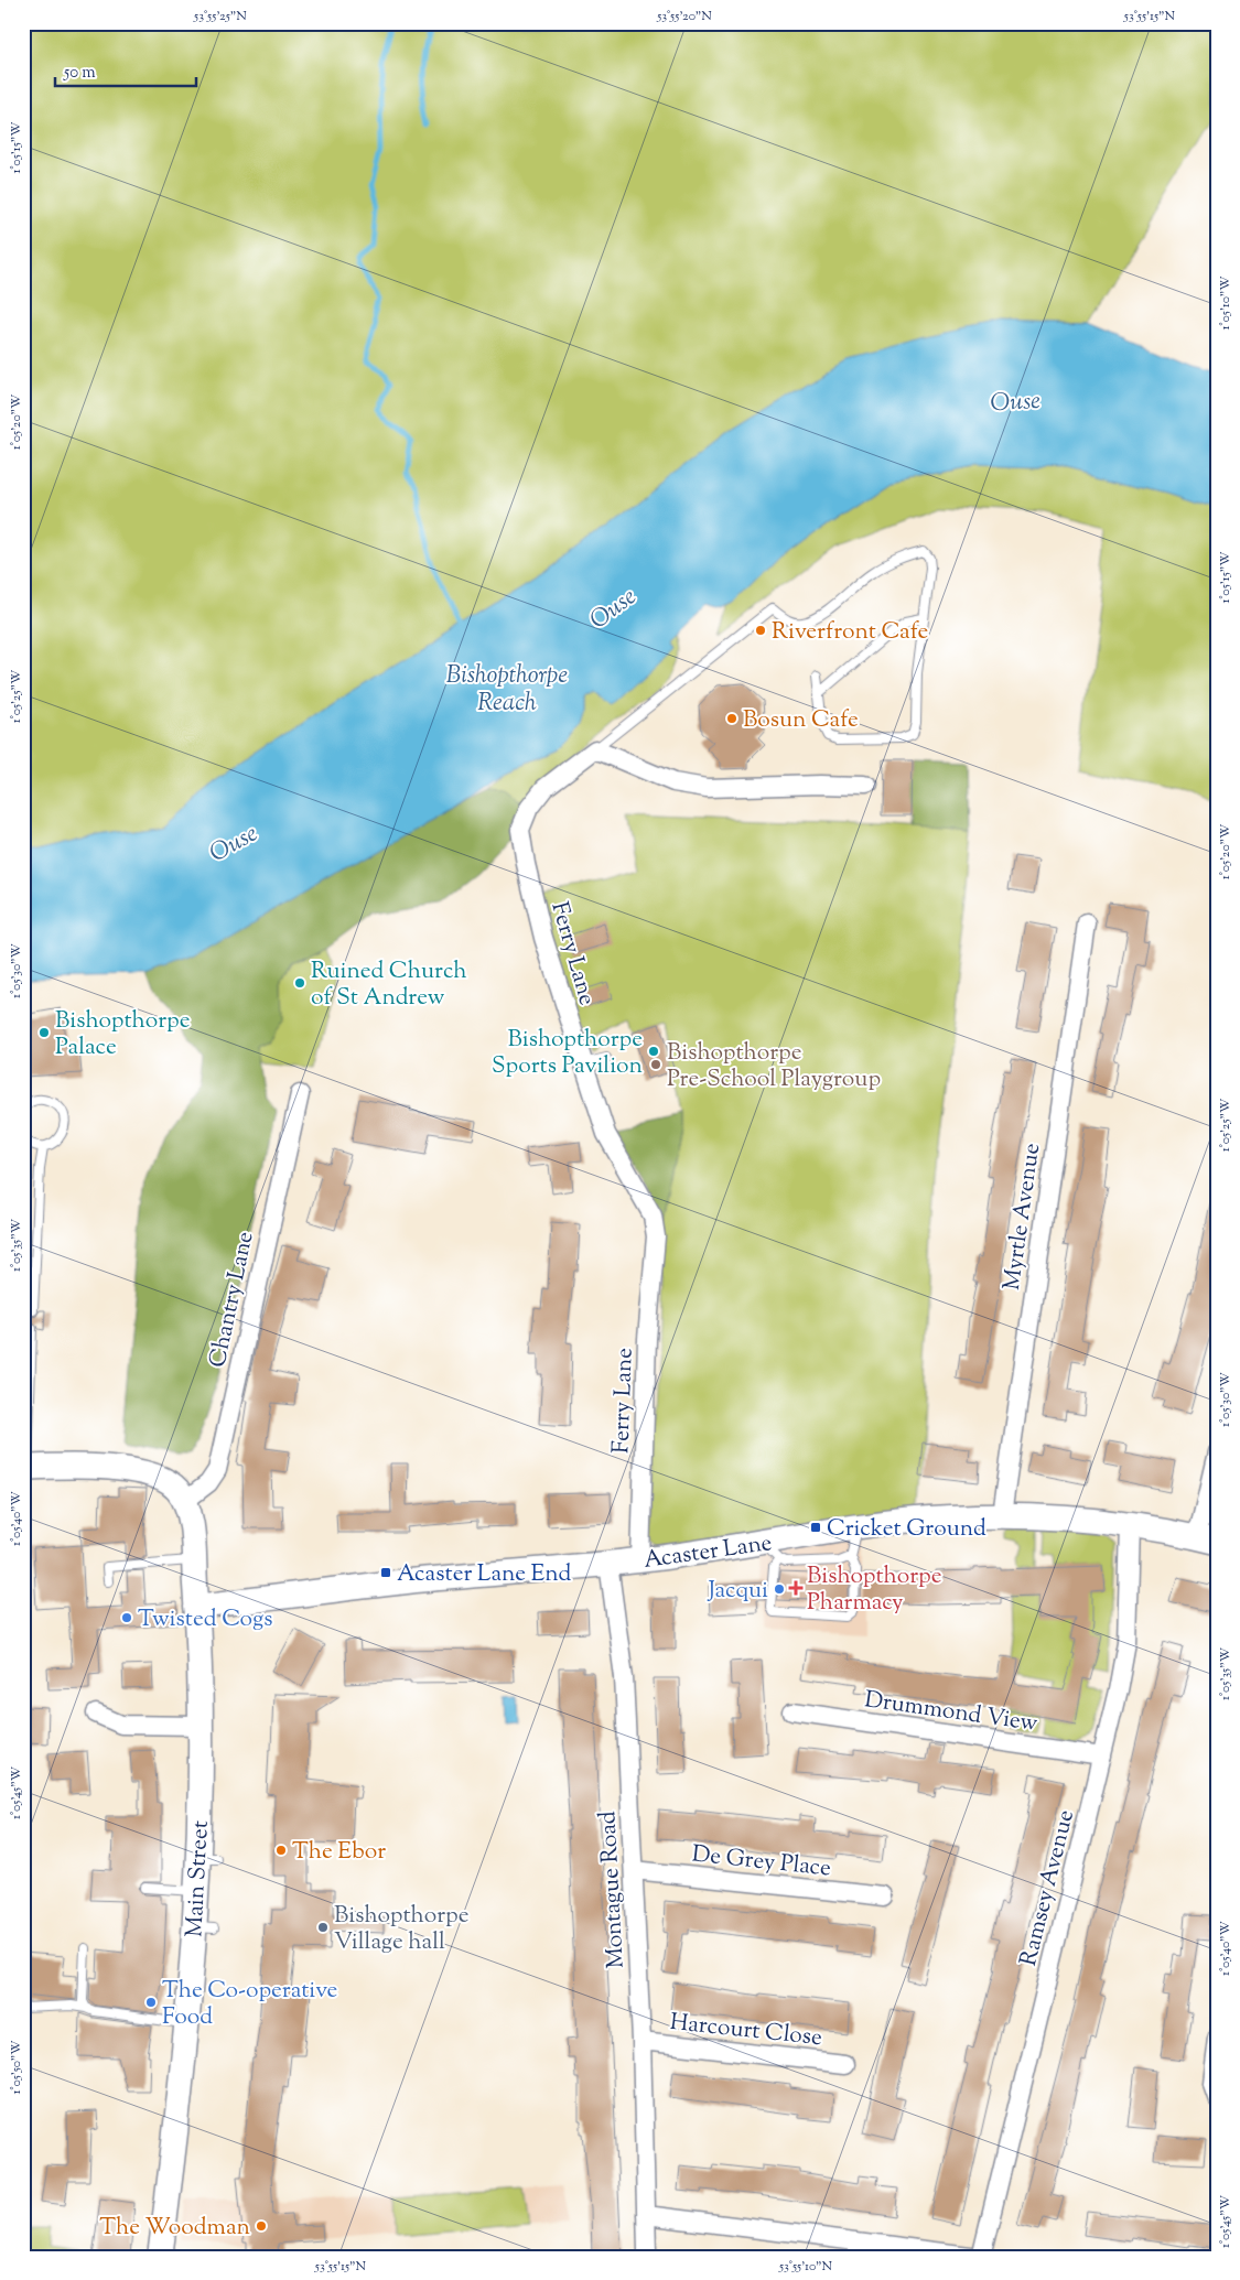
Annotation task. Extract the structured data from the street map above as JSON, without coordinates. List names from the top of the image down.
{
  "streets": {
    "street": [
      "Ferry Lane",
      "Myrtle Avenue",
      "Chantry Lane",
      "Acaster Lane",
      "Drummond View",
      "De Grey Place",
      "Main Street",
      "Ramsey Avenue",
      "Montague Road",
      "Harcourt Close"
    ]
  },
  "crossings": [
    ["Ferry Lane", "Acaster Lane"],
    ["Myrtle Avenue", "Acaster Lane"],
    ["Chantry Lane", "Main Street"],
    ["Acaster Lane", "Main Street"],
    ["Acaster Lane", "Ramsey Avenue"],
    ["Acaster Lane", "Montague Road"],
    ["Drummond View", "Ramsey Avenue"],
    ["De Grey Place", "Montague Road"],
    ["Montague Road", "Harcourt Close"]
  ],
  "water": ["Ouse", "Bishopthorpe Reach"],
  "places": {
    "other": [
      "Riverfront Cafe",
      "Bosun Cafe",
      "Ruined Church of St Andrew",
      "Bishopthorpe Palace",
      "Bishopthorpe Sports Pavilion",
      "Bishopthorpe Pre-School Playgroup",
      "Jacqui",
      "Twisted Cogs",
      "The Ebor",
      "Bishopthorpe Village hall",
      "The Co-operative Food",
      "The Woodman"
    ],
    "transit": ["Cricket Ground", "Acaster Lane End"],
    "health": ["Bishopthorpe Pharmacy"]
  },
  "scale_bar": "50 m",
  "coordinates": [
    "53°55'25\"N",
    "53°55'20\"N",
    "53°55'15\"N",
    "1°05'15\"W",
    "1°05'10\"W",
    "1°05'20\"W",
    "1°05'25\"W",
    "1°05'30\"W",
    "1°05'35\"W",
    "1°05'40\"W",
    "1°05'45\"W",
    "1°05'50\"W",
    "53°55'10\"N"
  ]
}
